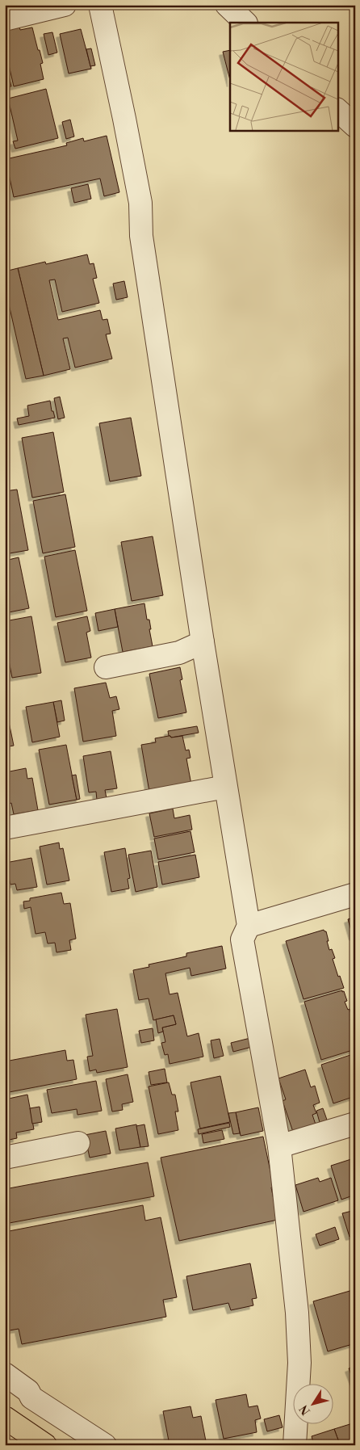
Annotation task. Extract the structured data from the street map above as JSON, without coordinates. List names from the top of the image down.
{
  "north": "bottom left"
}
